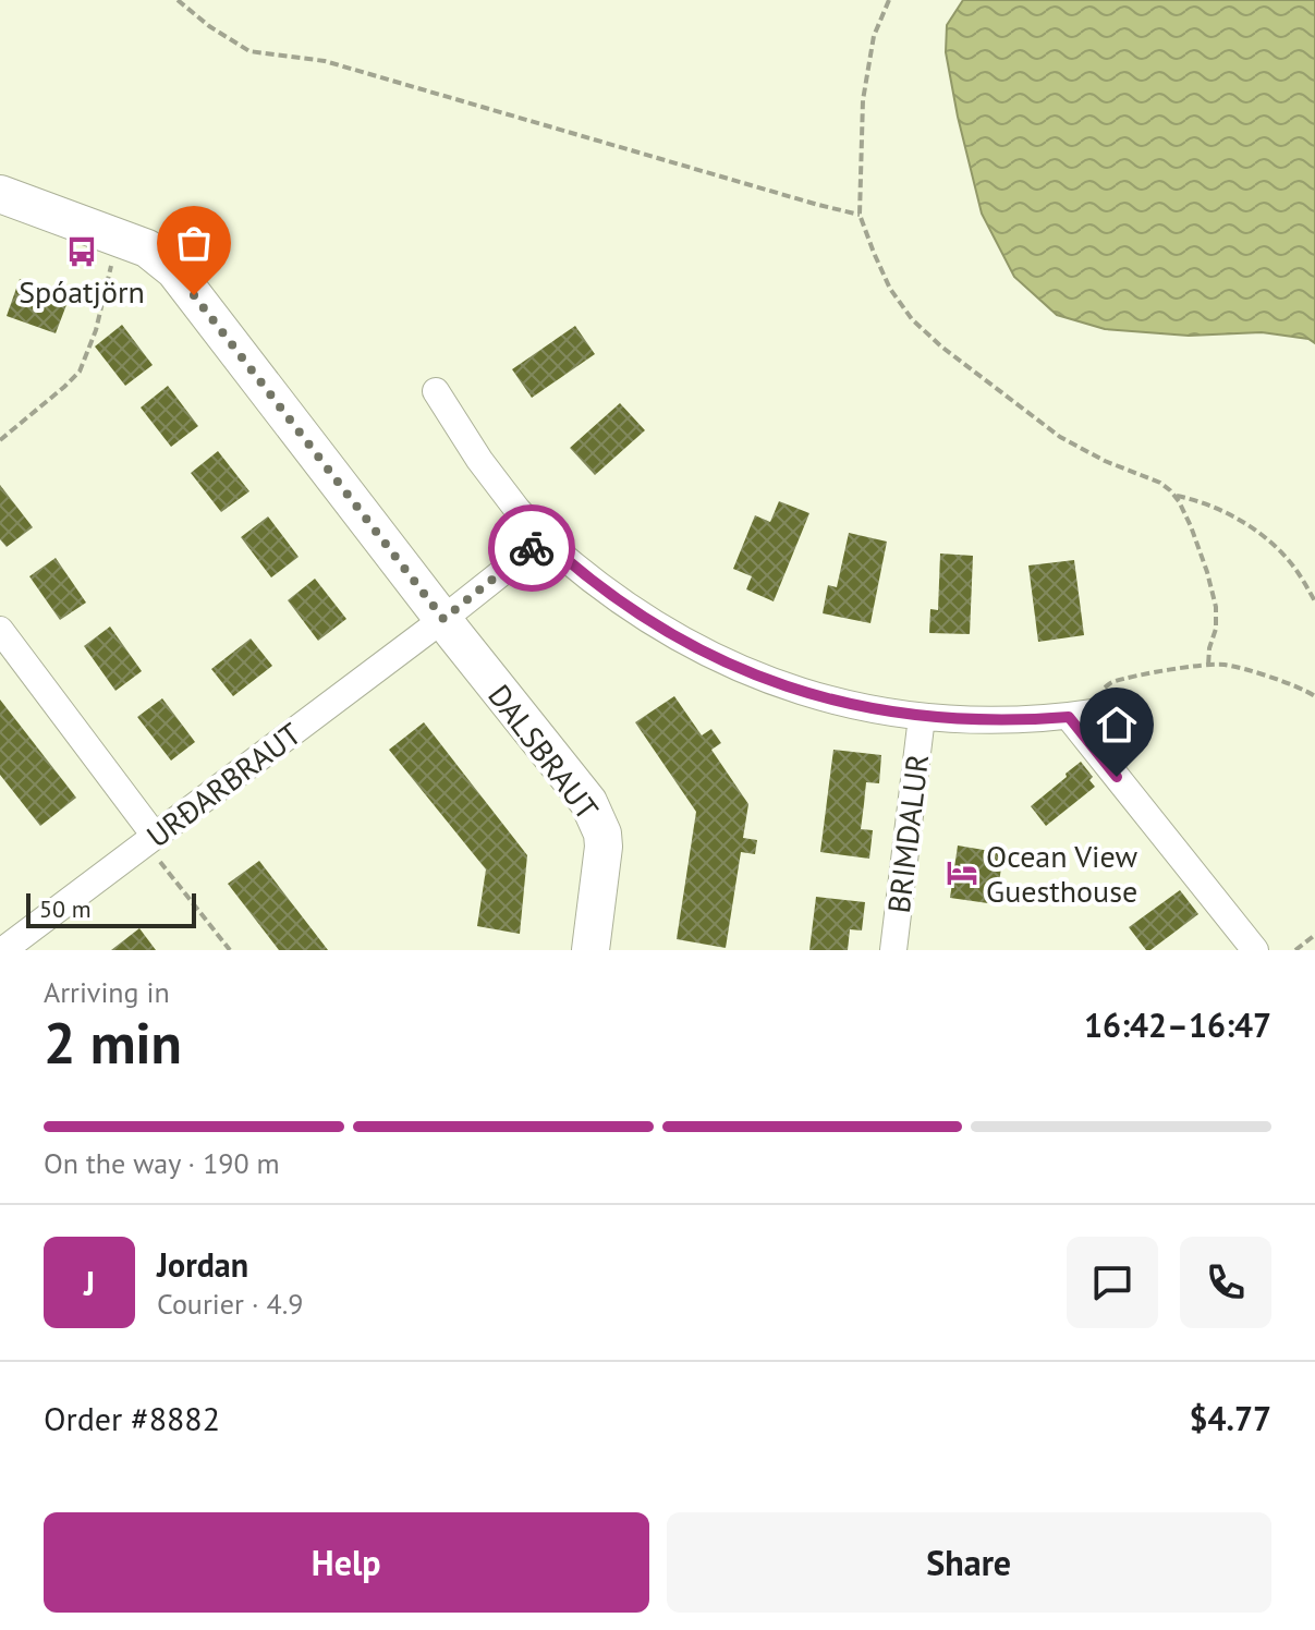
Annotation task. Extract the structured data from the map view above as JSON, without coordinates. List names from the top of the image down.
{
  "streets": {
    "street": ["DALSBRAUT", "URÐARBRAUT", "BRIMDALUR"]
  },
  "crossings": [
    ["DALSBRAUT", "URÐARBRAUT"]
  ],
  "places": {
    "bus stop": ["Spóatjörn"],
    "hotel": ["Ocean View Guesthouse"]
  },
  "scale_bar": "50 m",
  "page": {
    "scale": "50 m",
    "heading": ["2 min", "Arriving in", "16:42–16:47"],
    "panel": [
      "Jordan",
      "Courier · 4.9",
      "Order #8882",
      "$4.77"
    ],
    "bar": "On the way · 190 m",
    "round": "J",
    "buttons": ["Help", "Share"]
  }
}
